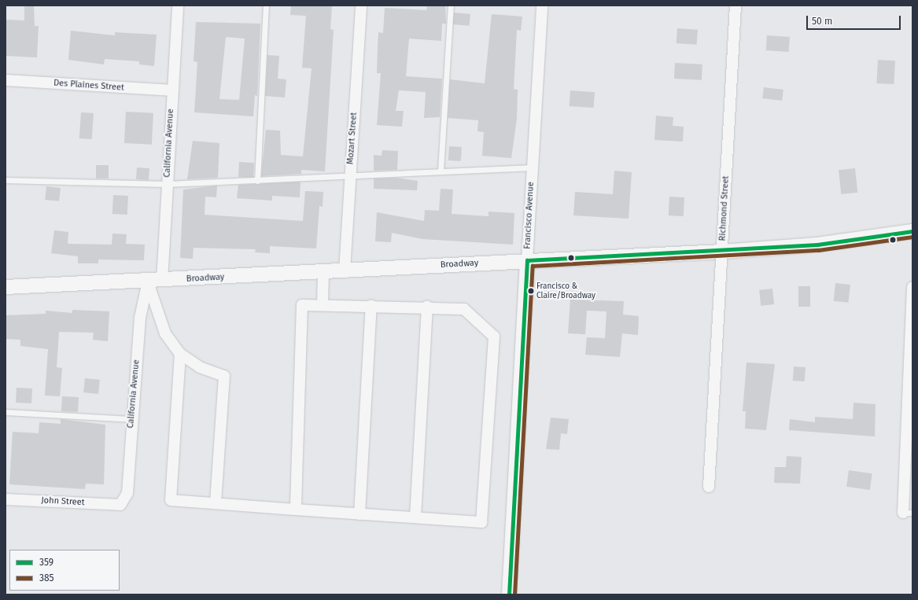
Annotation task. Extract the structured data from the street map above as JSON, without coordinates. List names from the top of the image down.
{
  "streets": {
    "street": [
      "Des Plaines Street",
      "Mozart Street",
      "California Avenue",
      "Richmond Street",
      "Francisco Avenue",
      "Broadway",
      "John Street"
    ]
  },
  "crossings": [
    ["Des Plaines Street", "California Avenue"],
    ["Mozart Street", "Broadway"],
    ["California Avenue", "Broadway"],
    ["California Avenue", "John Street"],
    ["Richmond Street", "Broadway"],
    ["Francisco Avenue", "Broadway"]
  ],
  "places": ["Francisco & Claire/Broadway"],
  "lines": ["transit line 359", "transit line 385"],
  "legend": ["359", "385"],
  "scale_bar": "50 m"
}
